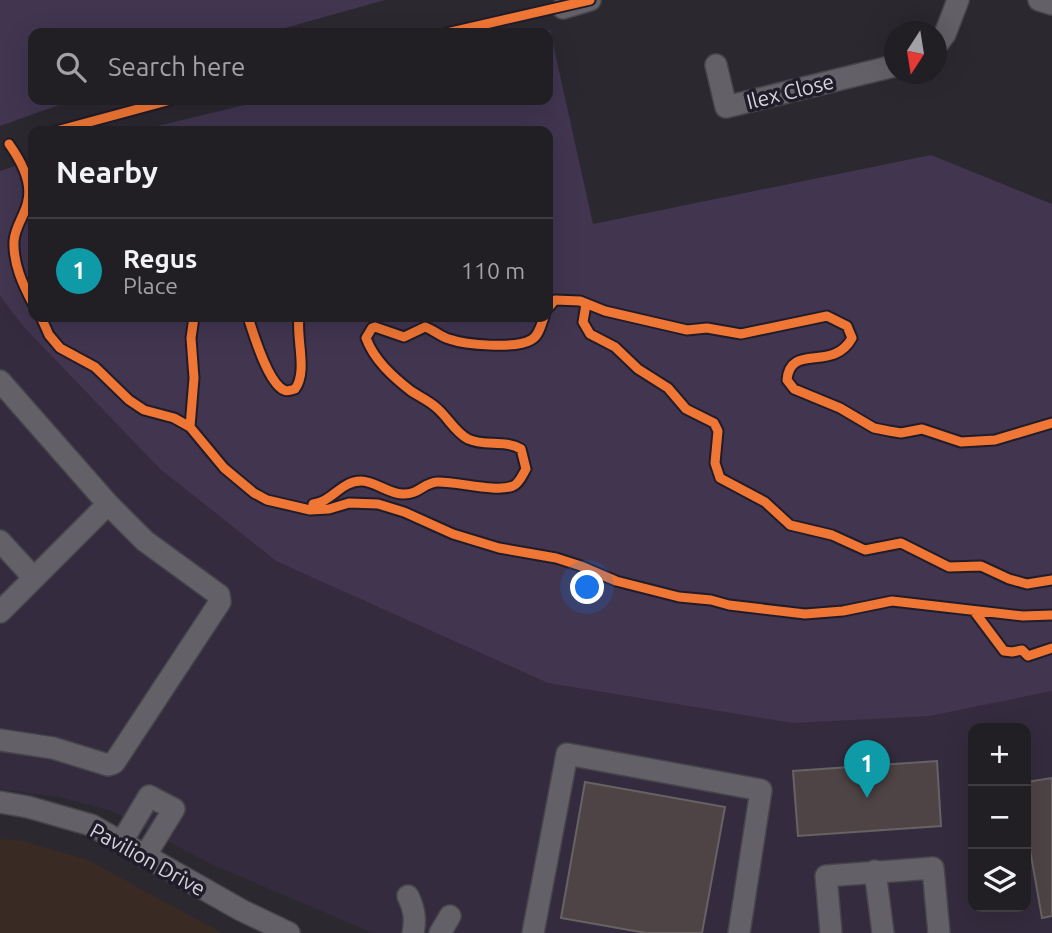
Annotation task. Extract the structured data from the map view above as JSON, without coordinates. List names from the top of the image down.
{
  "streets": {
    "street": ["Ilex Close", "Pavilion Drive"]
  },
  "north": "bottom",
  "page": {
    "search": "Search here",
    "heading": "Nearby",
    "list": [
      {
        "mark": "1",
        "name": "Regus",
        "note": "Place",
        "value": "110 m"
      }
    ],
    "map_buttons": ["+", "−"],
    "pins": "1"
  }
}
